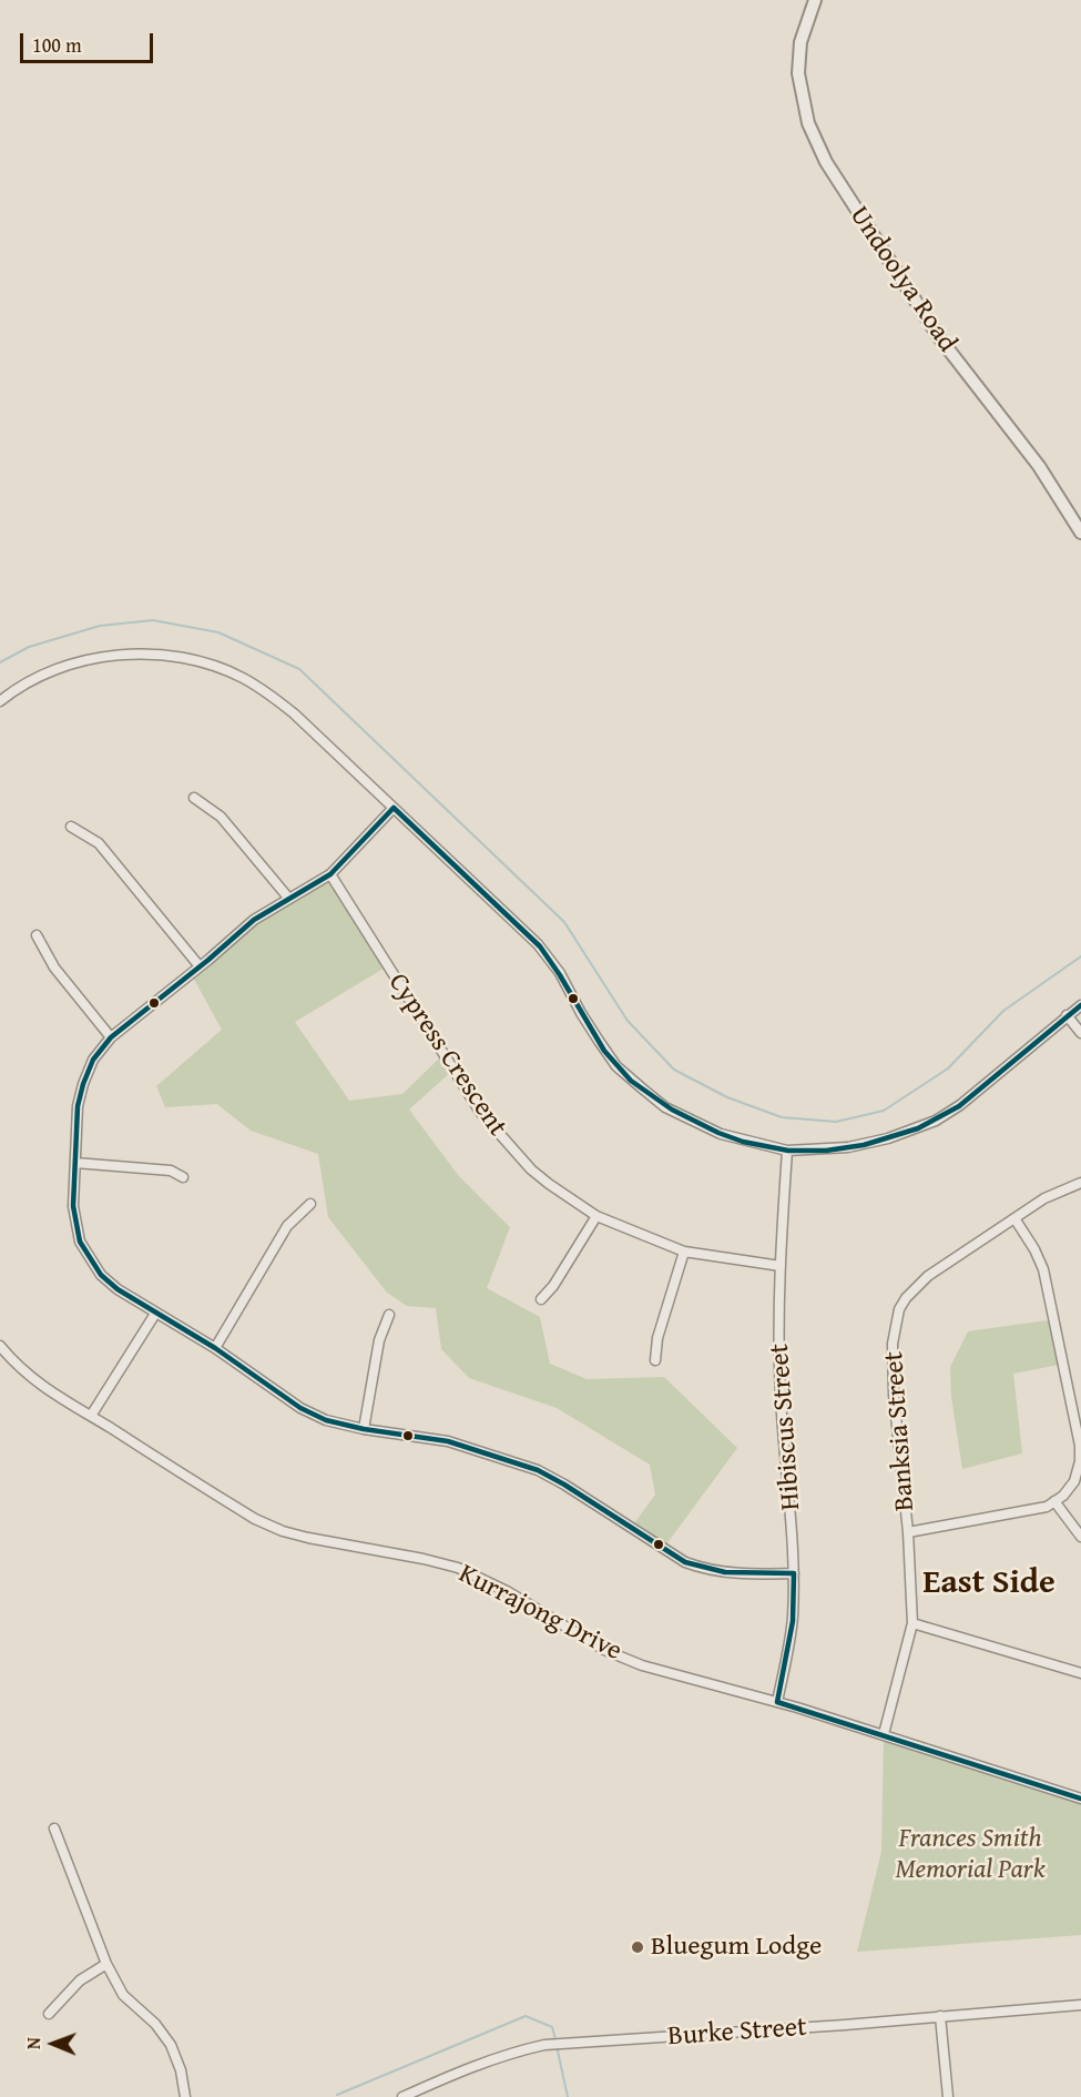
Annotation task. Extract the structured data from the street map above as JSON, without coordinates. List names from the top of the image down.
{
  "streets": {
    "street": [
      "Undoolya Road",
      "Cypress Crescent",
      "Hibiscus Street",
      "Banksia Street",
      "Kurrajong Drive",
      "Burke Street"
    ]
  },
  "crossings": [
    ["Cypress Crescent", "Hibiscus Street"],
    ["Hibiscus Street", "Kurrajong Drive"],
    ["Banksia Street", "Kurrajong Drive"]
  ],
  "districts": ["East Side"],
  "parks": ["Frances Smith Memorial Park"],
  "places": ["Bluegum Lodge"],
  "scale_bar": "100 m",
  "north": "left"
}
